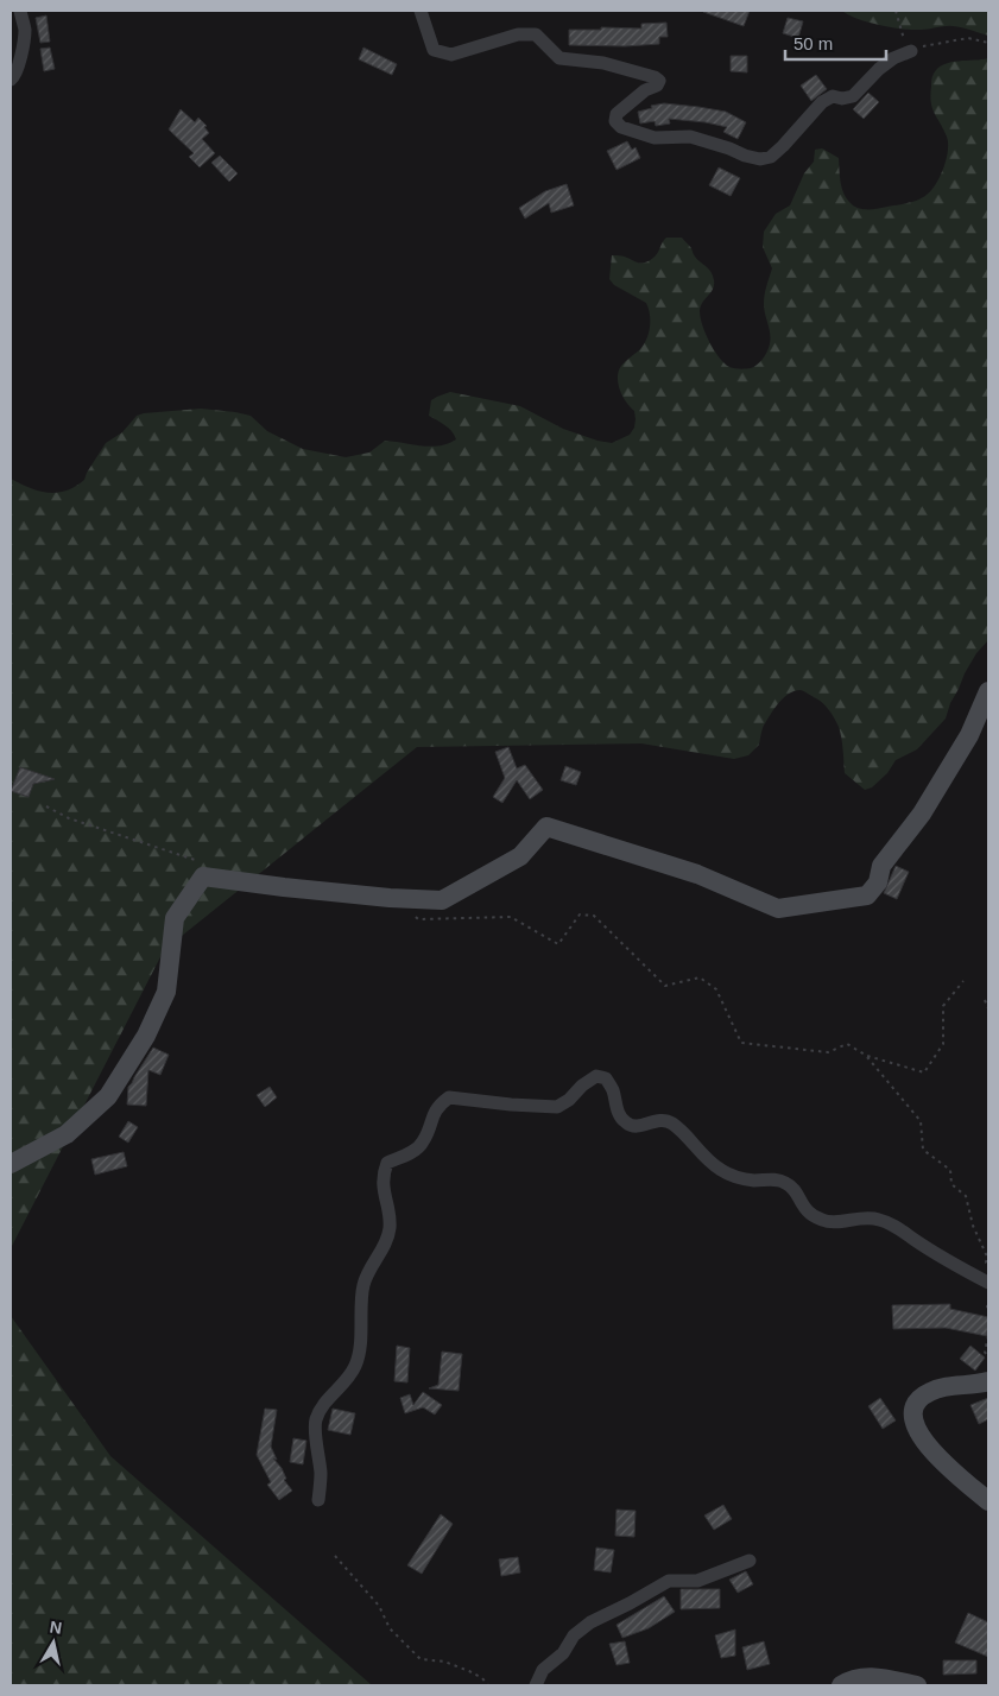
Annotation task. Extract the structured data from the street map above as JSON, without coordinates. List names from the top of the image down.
{
  "scale_bar": "50 m",
  "north": "top"
}
